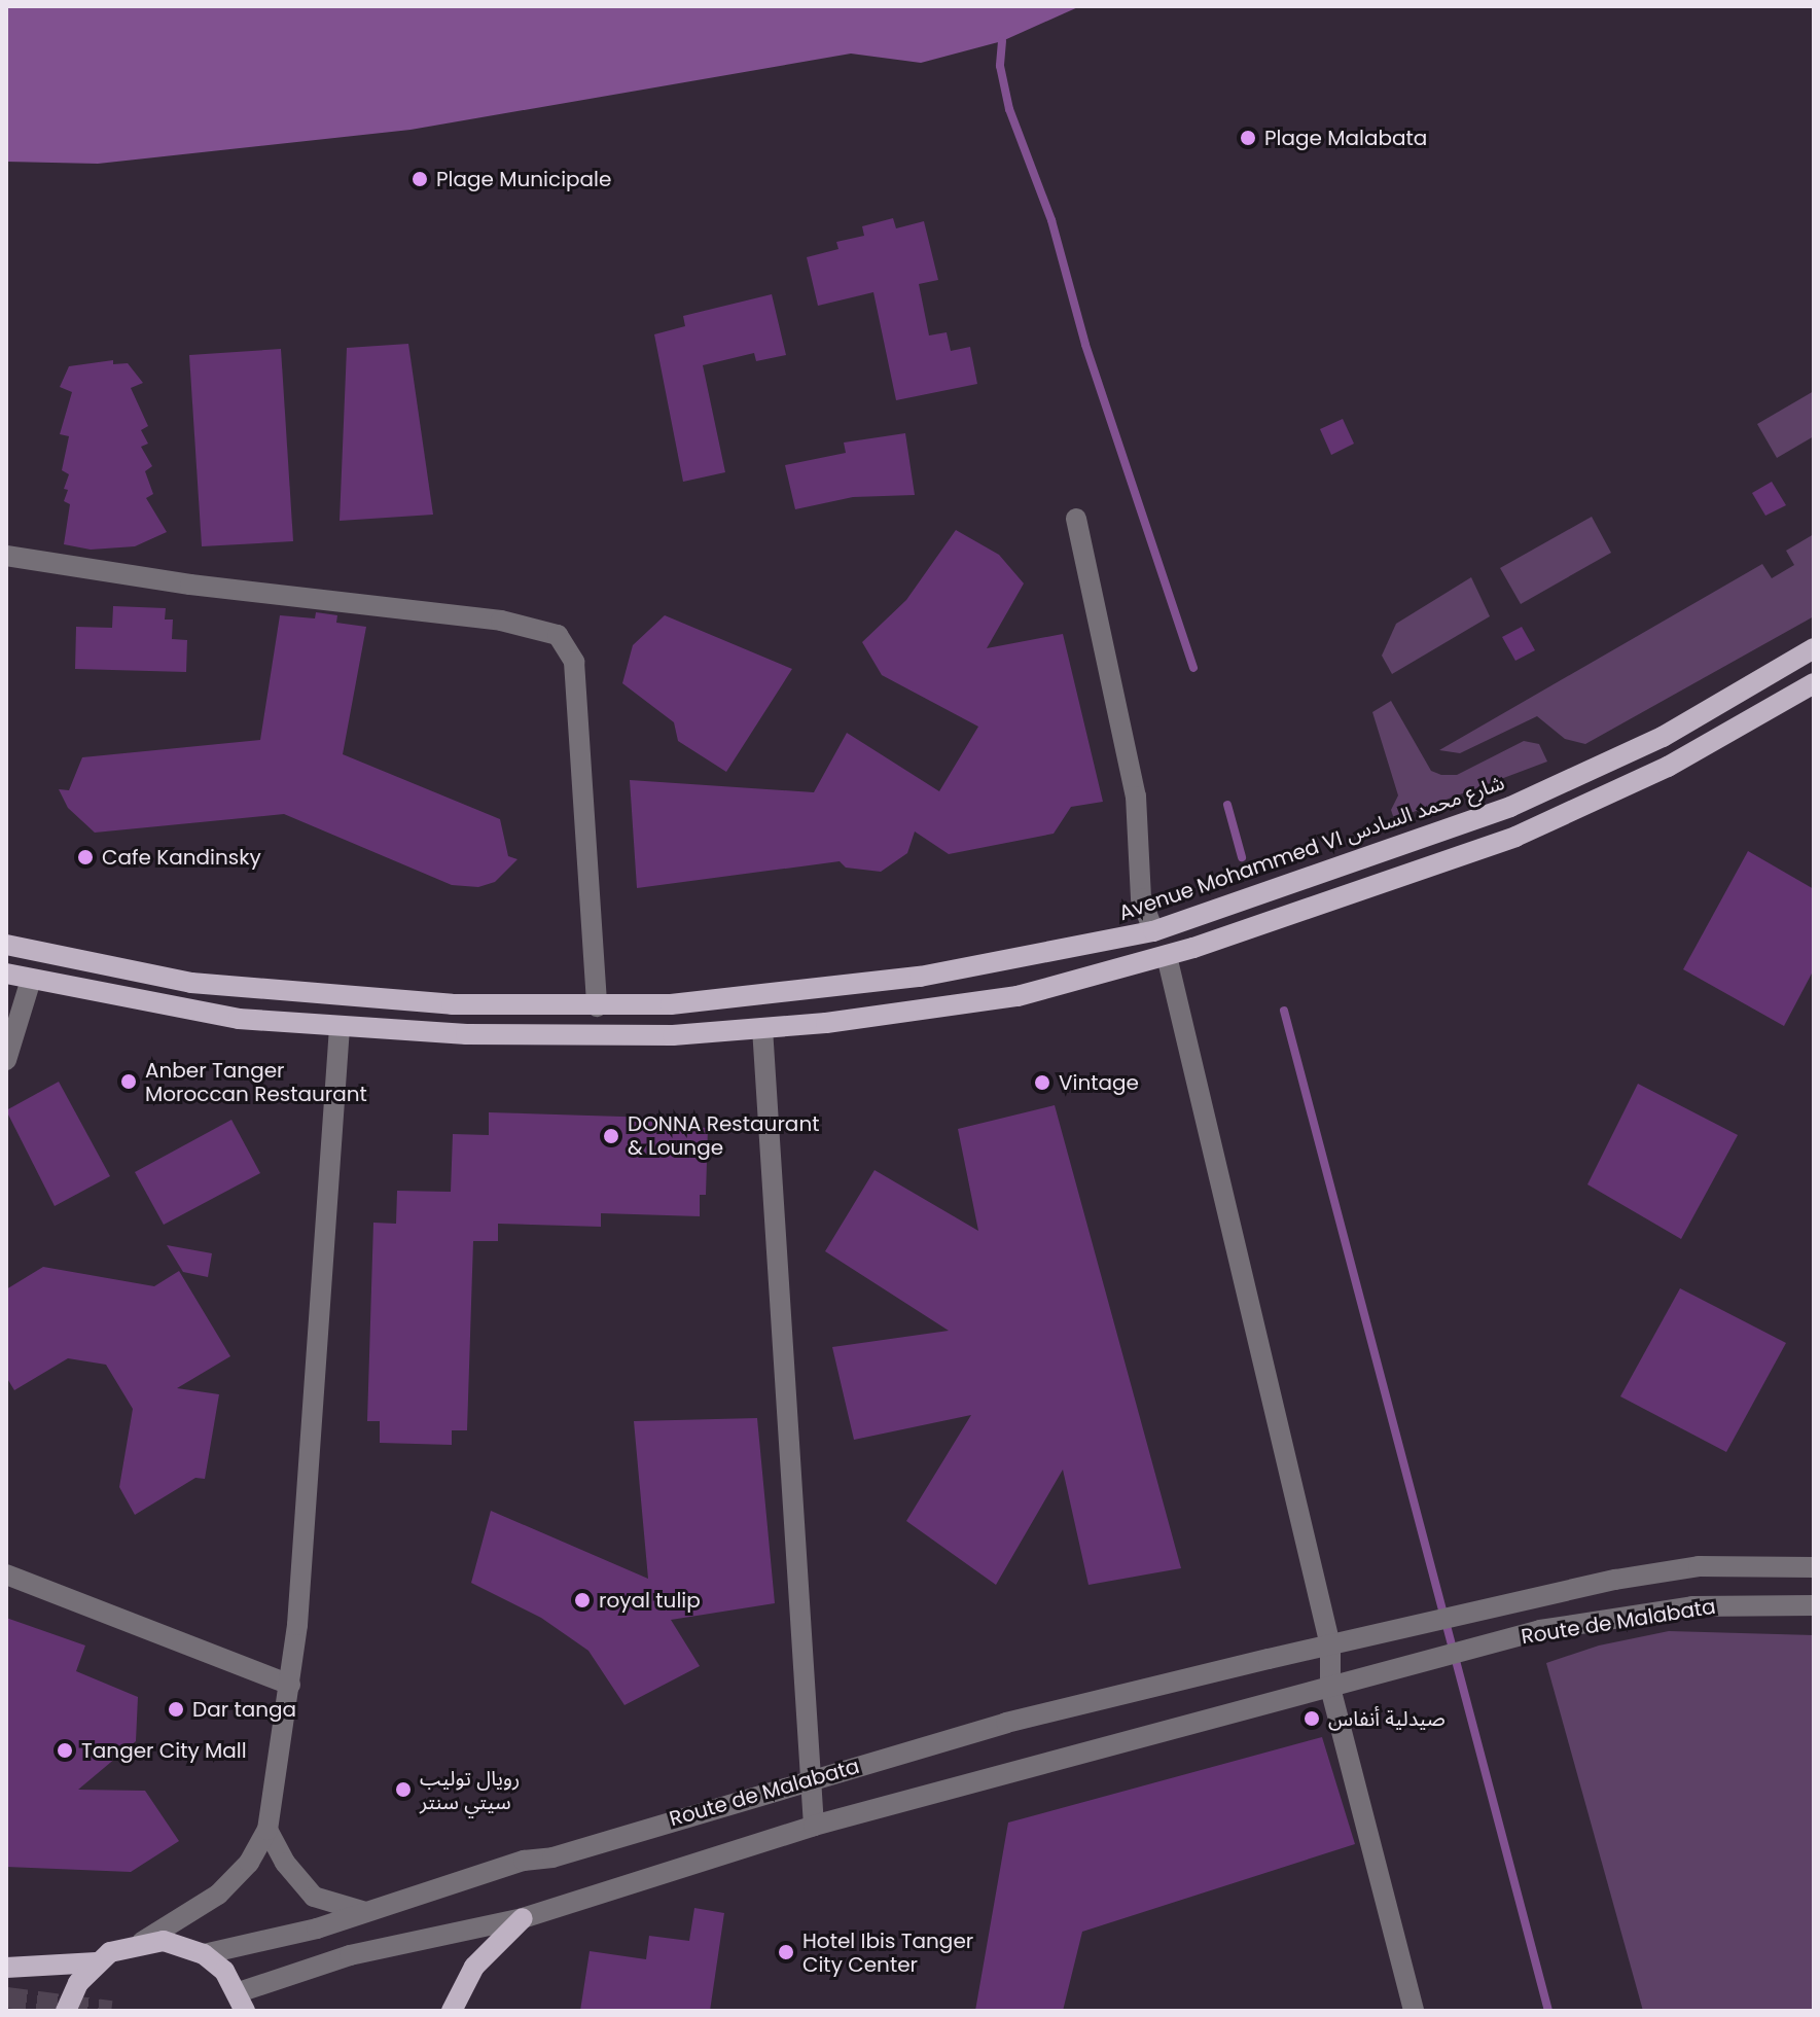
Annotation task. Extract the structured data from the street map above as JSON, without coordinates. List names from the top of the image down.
{
  "streets": {
    "main road": ["Avenue Mohammed VI شارع محمد السادس"],
    "street": ["Route de Malabata"]
  },
  "places": [
    "Plage Malabata",
    "Plage Municipale",
    "Cafe Kandinsky",
    "Anber Tanger Moroccan Restaurant",
    "Vintage",
    "DONNA Restaurant & Lounge",
    "royal tulip",
    "Dar tanga",
    "صيدلية أنفاس",
    "Tanger City Mall",
    "رويال توليب سيتي سنتر",
    "Hotel Ibis Tanger City Center"
  ]
}
